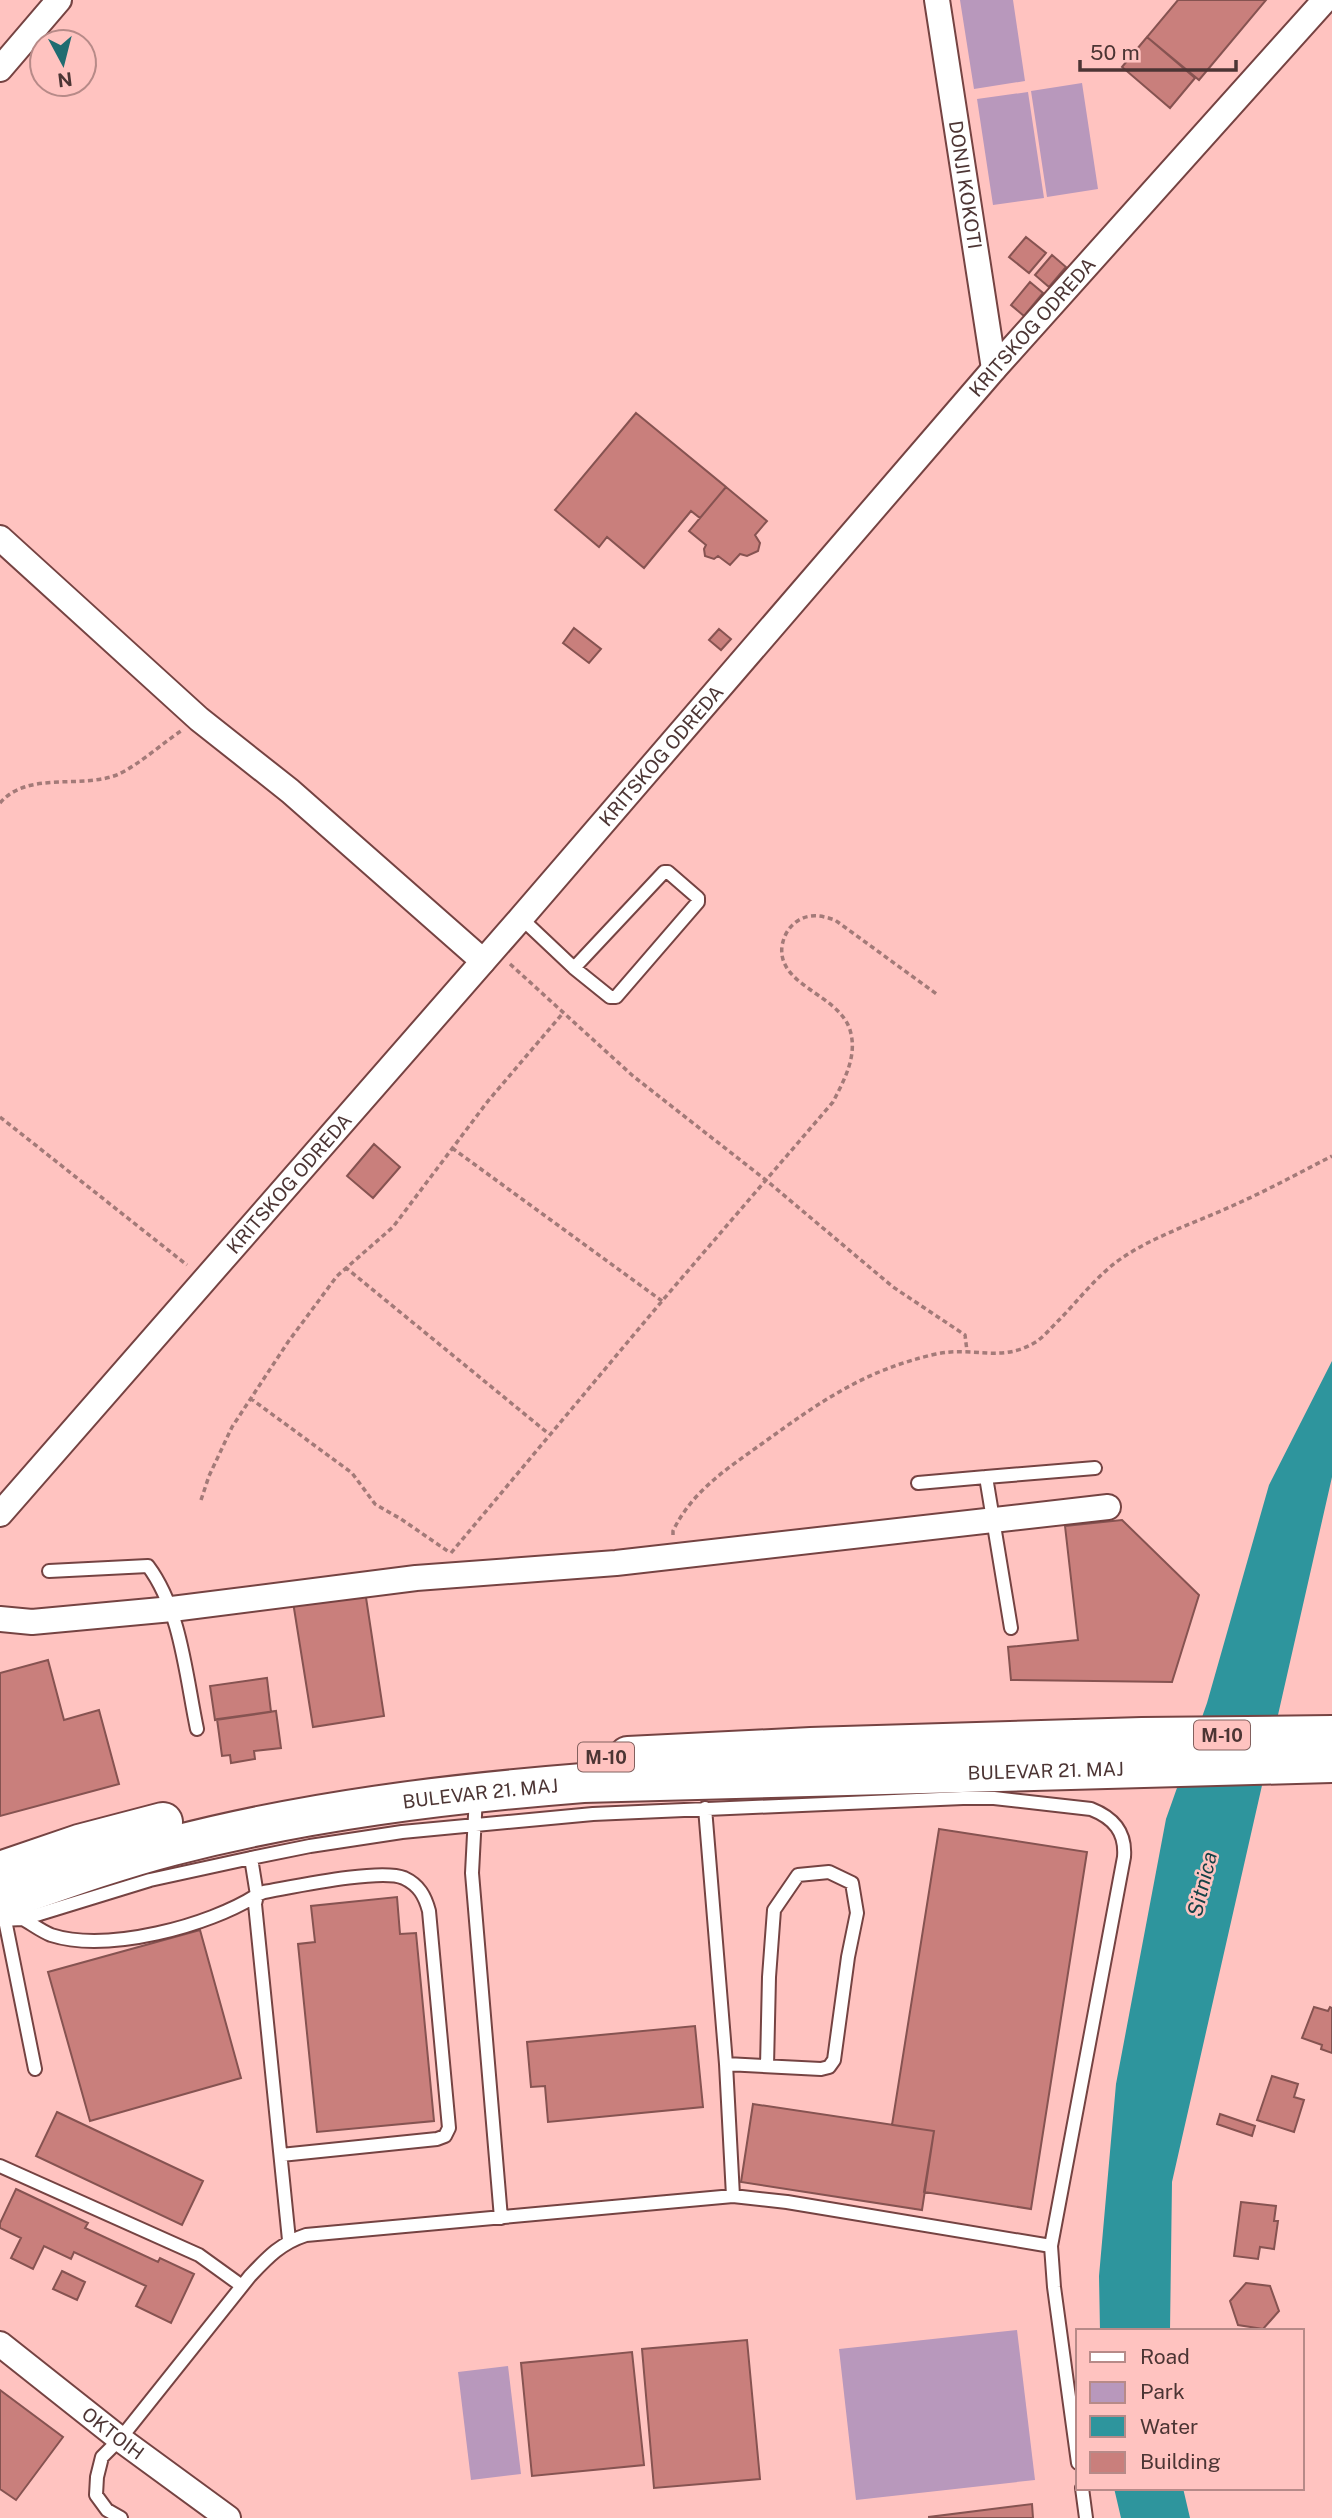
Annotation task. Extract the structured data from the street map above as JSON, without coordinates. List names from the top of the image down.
{
  "streets": {
    "main road": ["M-10", "BULEVAR 21. MAJ"],
    "street": ["DONJI KOKOTI", "KRITSKOG ODREDA", "OKTOIH"]
  },
  "crossings": [
    ["DONJI KOKOTI", "KRITSKOG ODREDA"],
    ["M-10", "BULEVAR 21. MAJ"]
  ],
  "water": ["Sitnica"],
  "legend": [
    "Road",
    "Park",
    "Water",
    "Building"
  ],
  "scale_bar": "50 m",
  "north": "bottom"
}
